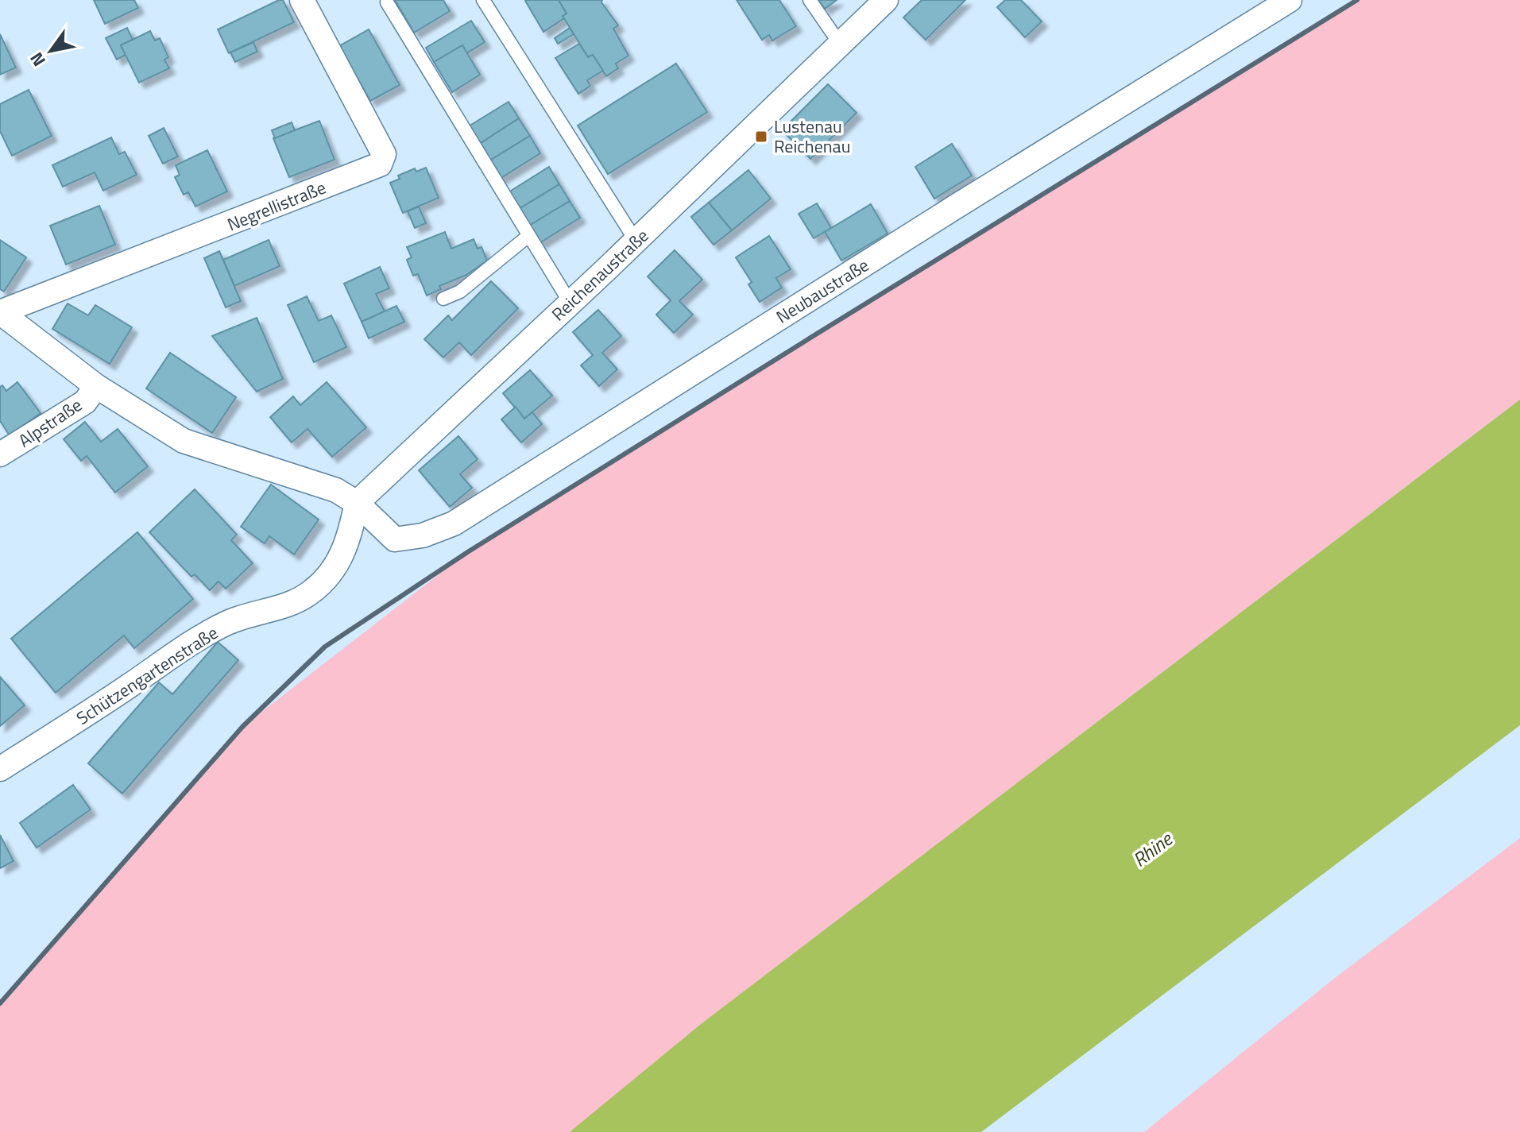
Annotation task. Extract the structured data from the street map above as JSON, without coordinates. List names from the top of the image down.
{
  "streets": {
    "street": [
      "Negrellistraße",
      "Reichenaustraße",
      "Neubaustraße",
      "Alpstraße",
      "Schützengartenstraße"
    ]
  },
  "crossings": [
    ["Negrellistraße", "Reichenaustraße"],
    ["Negrellistraße", "Neubaustraße"],
    ["Negrellistraße", "Alpstraße"],
    ["Negrellistraße", "Schützengartenstraße"],
    ["Reichenaustraße", "Neubaustraße"],
    ["Reichenaustraße", "Schützengartenstraße"],
    ["Neubaustraße", "Schützengartenstraße"]
  ],
  "water": ["Rhine"],
  "places": {
    "transit": ["Lustenau Reichenau"]
  },
  "north": "bottom left"
}
